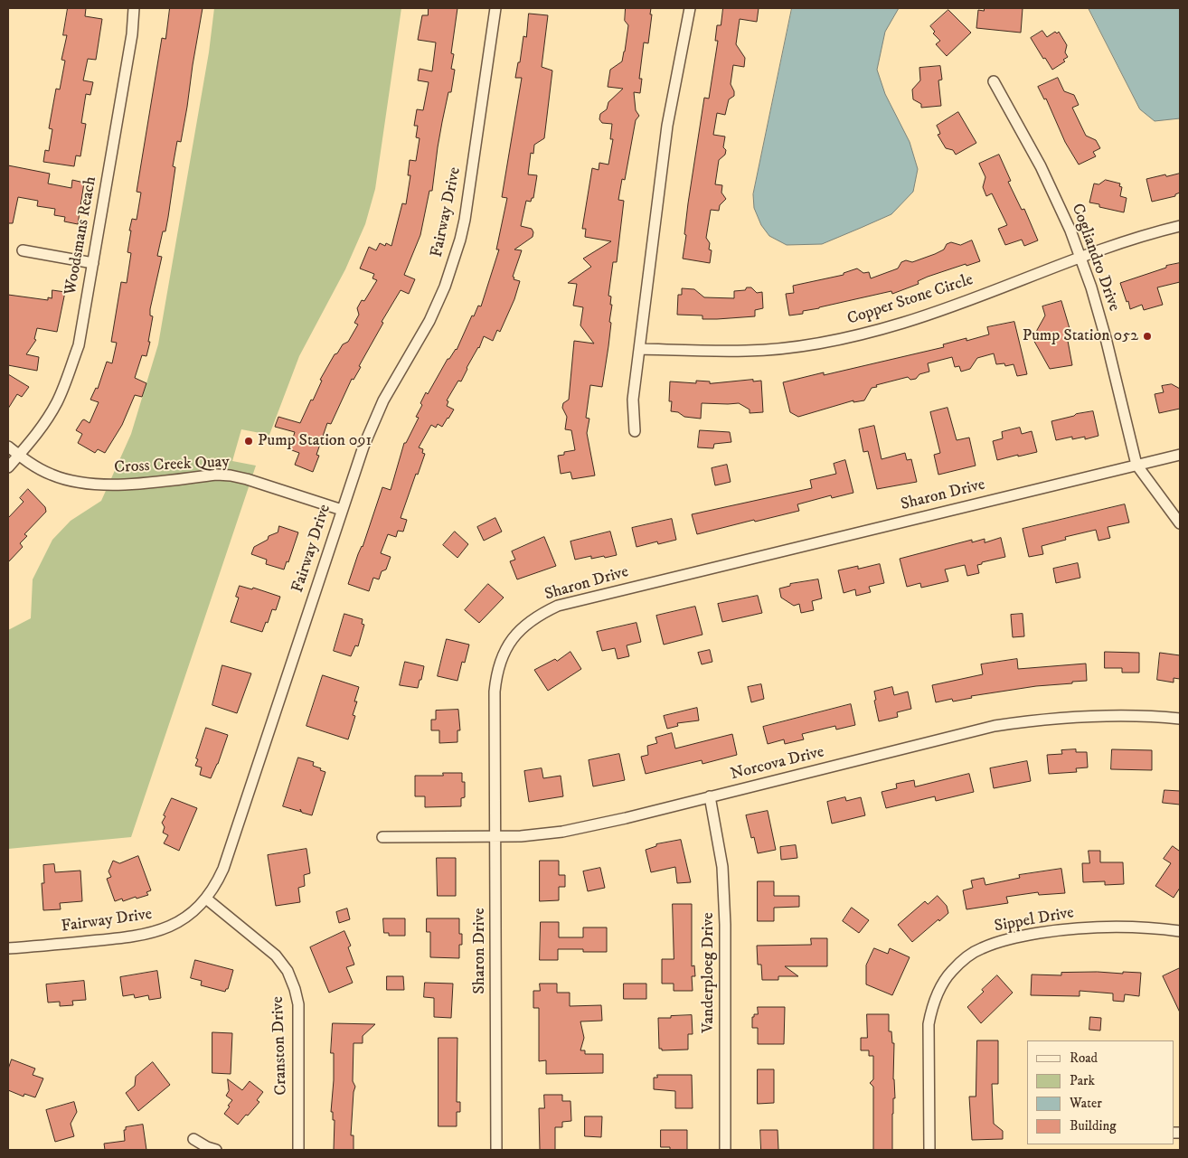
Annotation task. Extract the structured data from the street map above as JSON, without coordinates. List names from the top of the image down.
{
  "streets": {
    "street": [
      "Fairway Drive",
      "Woodsmans Reach",
      "Cogliandro Drive",
      "Copper Stone Circle",
      "Cross Creek Quay",
      "Sharon Drive",
      "Norcova Drive",
      "Sippel Drive",
      "Vanderploeg Drive",
      "Cranston Drive"
    ]
  },
  "crossings": [
    ["Fairway Drive", "Cross Creek Quay"],
    ["Fairway Drive", "Cranston Drive"],
    ["Woodsmans Reach", "Cross Creek Quay"],
    ["Cogliandro Drive", "Copper Stone Circle"],
    ["Cogliandro Drive", "Sharon Drive"],
    ["Sharon Drive", "Norcova Drive"],
    ["Norcova Drive", "Vanderploeg Drive"]
  ],
  "places": ["Pump Station 052", "Pump Station 091"],
  "legend": [
    "Road",
    "Park",
    "Water",
    "Building"
  ]
}
